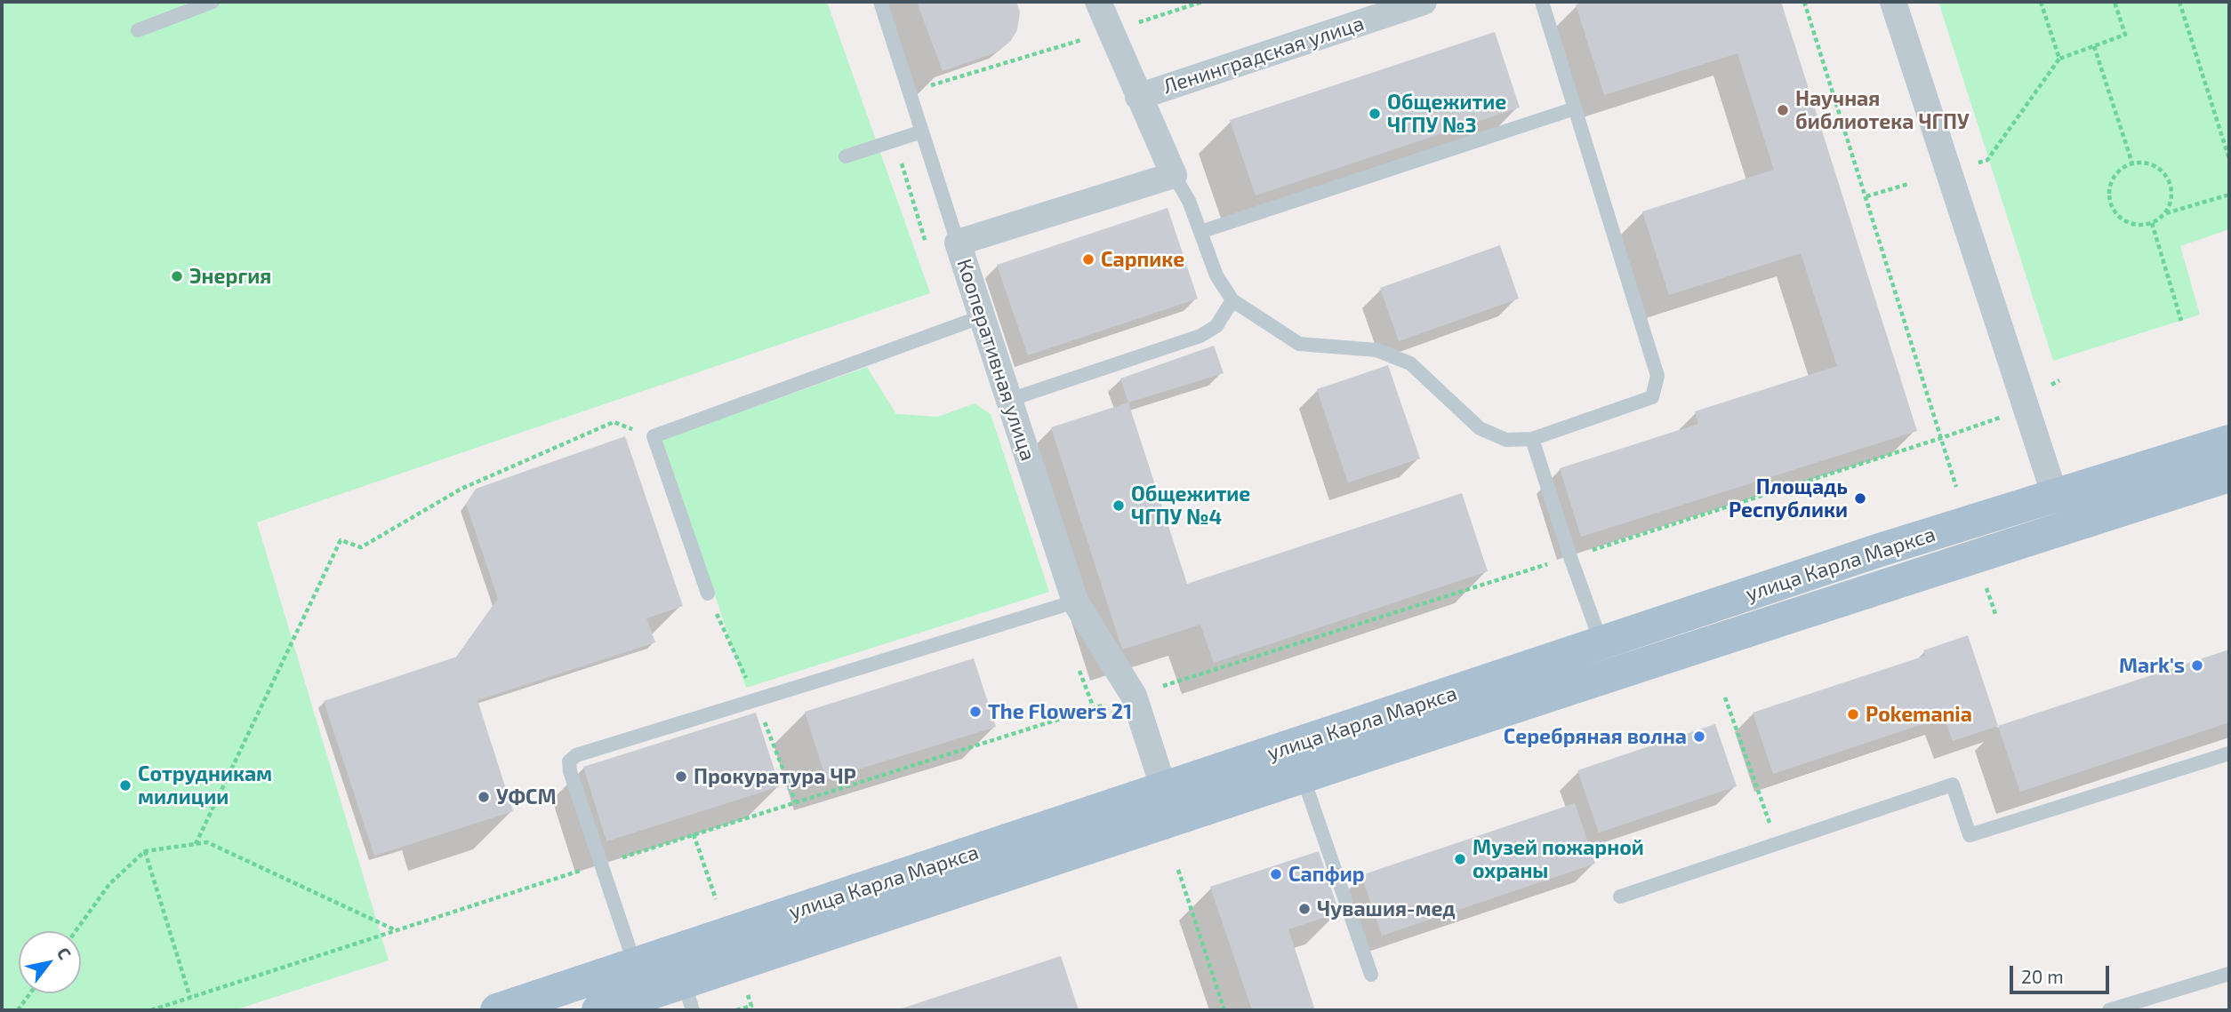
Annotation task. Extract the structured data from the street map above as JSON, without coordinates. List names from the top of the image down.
{
  "streets": {
    "main road": ["улица Карла Маркса"],
    "street": ["Ленинградская улица", "Кооперативная улица"]
  },
  "crossings": [
    ["Кооперативная улица", "улица Карла Маркса"]
  ],
  "places": [
    "Научная библиотека ЧГПУ",
    "Общежитие ЧГПУ №3",
    "Сарпике",
    "Энергия",
    "Площадь Республики",
    "Общежитие ЧГПУ №4",
    "Mark's",
    "The Flowers 21",
    "Pokemania",
    "Серебряная волна",
    "Прокуратура ЧР",
    "Сотрудникам милиции",
    "УФСМ",
    "Музей пожарной охраны",
    "Сапфир",
    "Чувашия-мед"
  ],
  "scale_bar": "20 m",
  "north": "top right"
}
